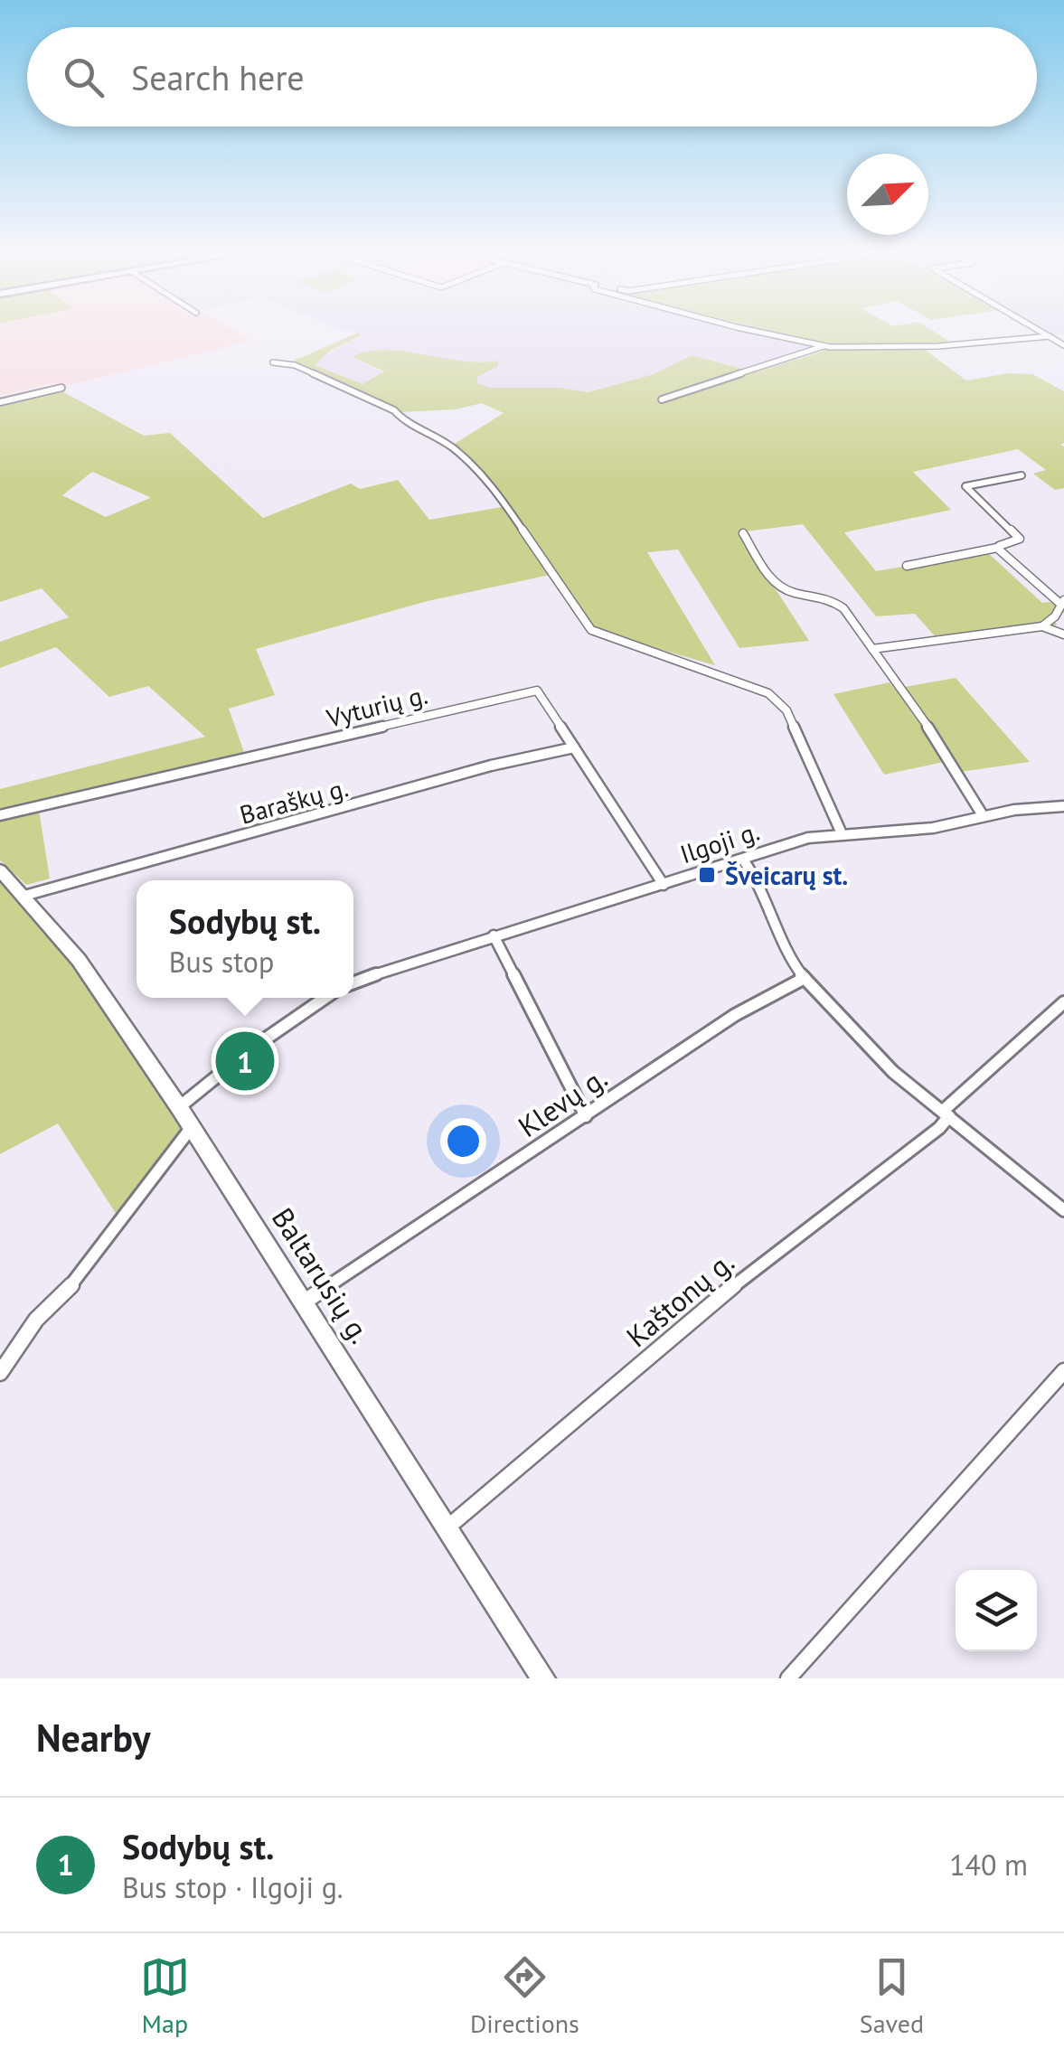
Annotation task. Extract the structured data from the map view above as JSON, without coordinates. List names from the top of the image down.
{
  "streets": {
    "main road": ["Baltarusių g."],
    "street": [
      "Vyturių g.",
      "Baraškų g.",
      "Ilgoji g.",
      "Klevų g.",
      "Kaštonų g."
    ]
  },
  "crossings": [
    ["Vyturių g.", "Baraškų g."],
    ["Vyturių g.", "Ilgoji g."],
    ["Baraškų g.", "Baltarusių g."],
    ["Klevų g.", "Baltarusių g."],
    ["Baltarusių g.", "Kaštonų g."]
  ],
  "places": {
    "transit": ["Šveicarų st."]
  },
  "north": "top right",
  "page": {
    "search": "Search here",
    "popup": ["Sodybų st.", "Bus stop"],
    "pins": "1",
    "heading": "Nearby",
    "list": [
      {
        "mark": "1",
        "name": "Sodybų st.",
        "note": "Bus stop · Ilgoji g.",
        "value": "140 m"
      }
    ],
    "nav": ["Map", "Directions", "Saved"]
  }
}
